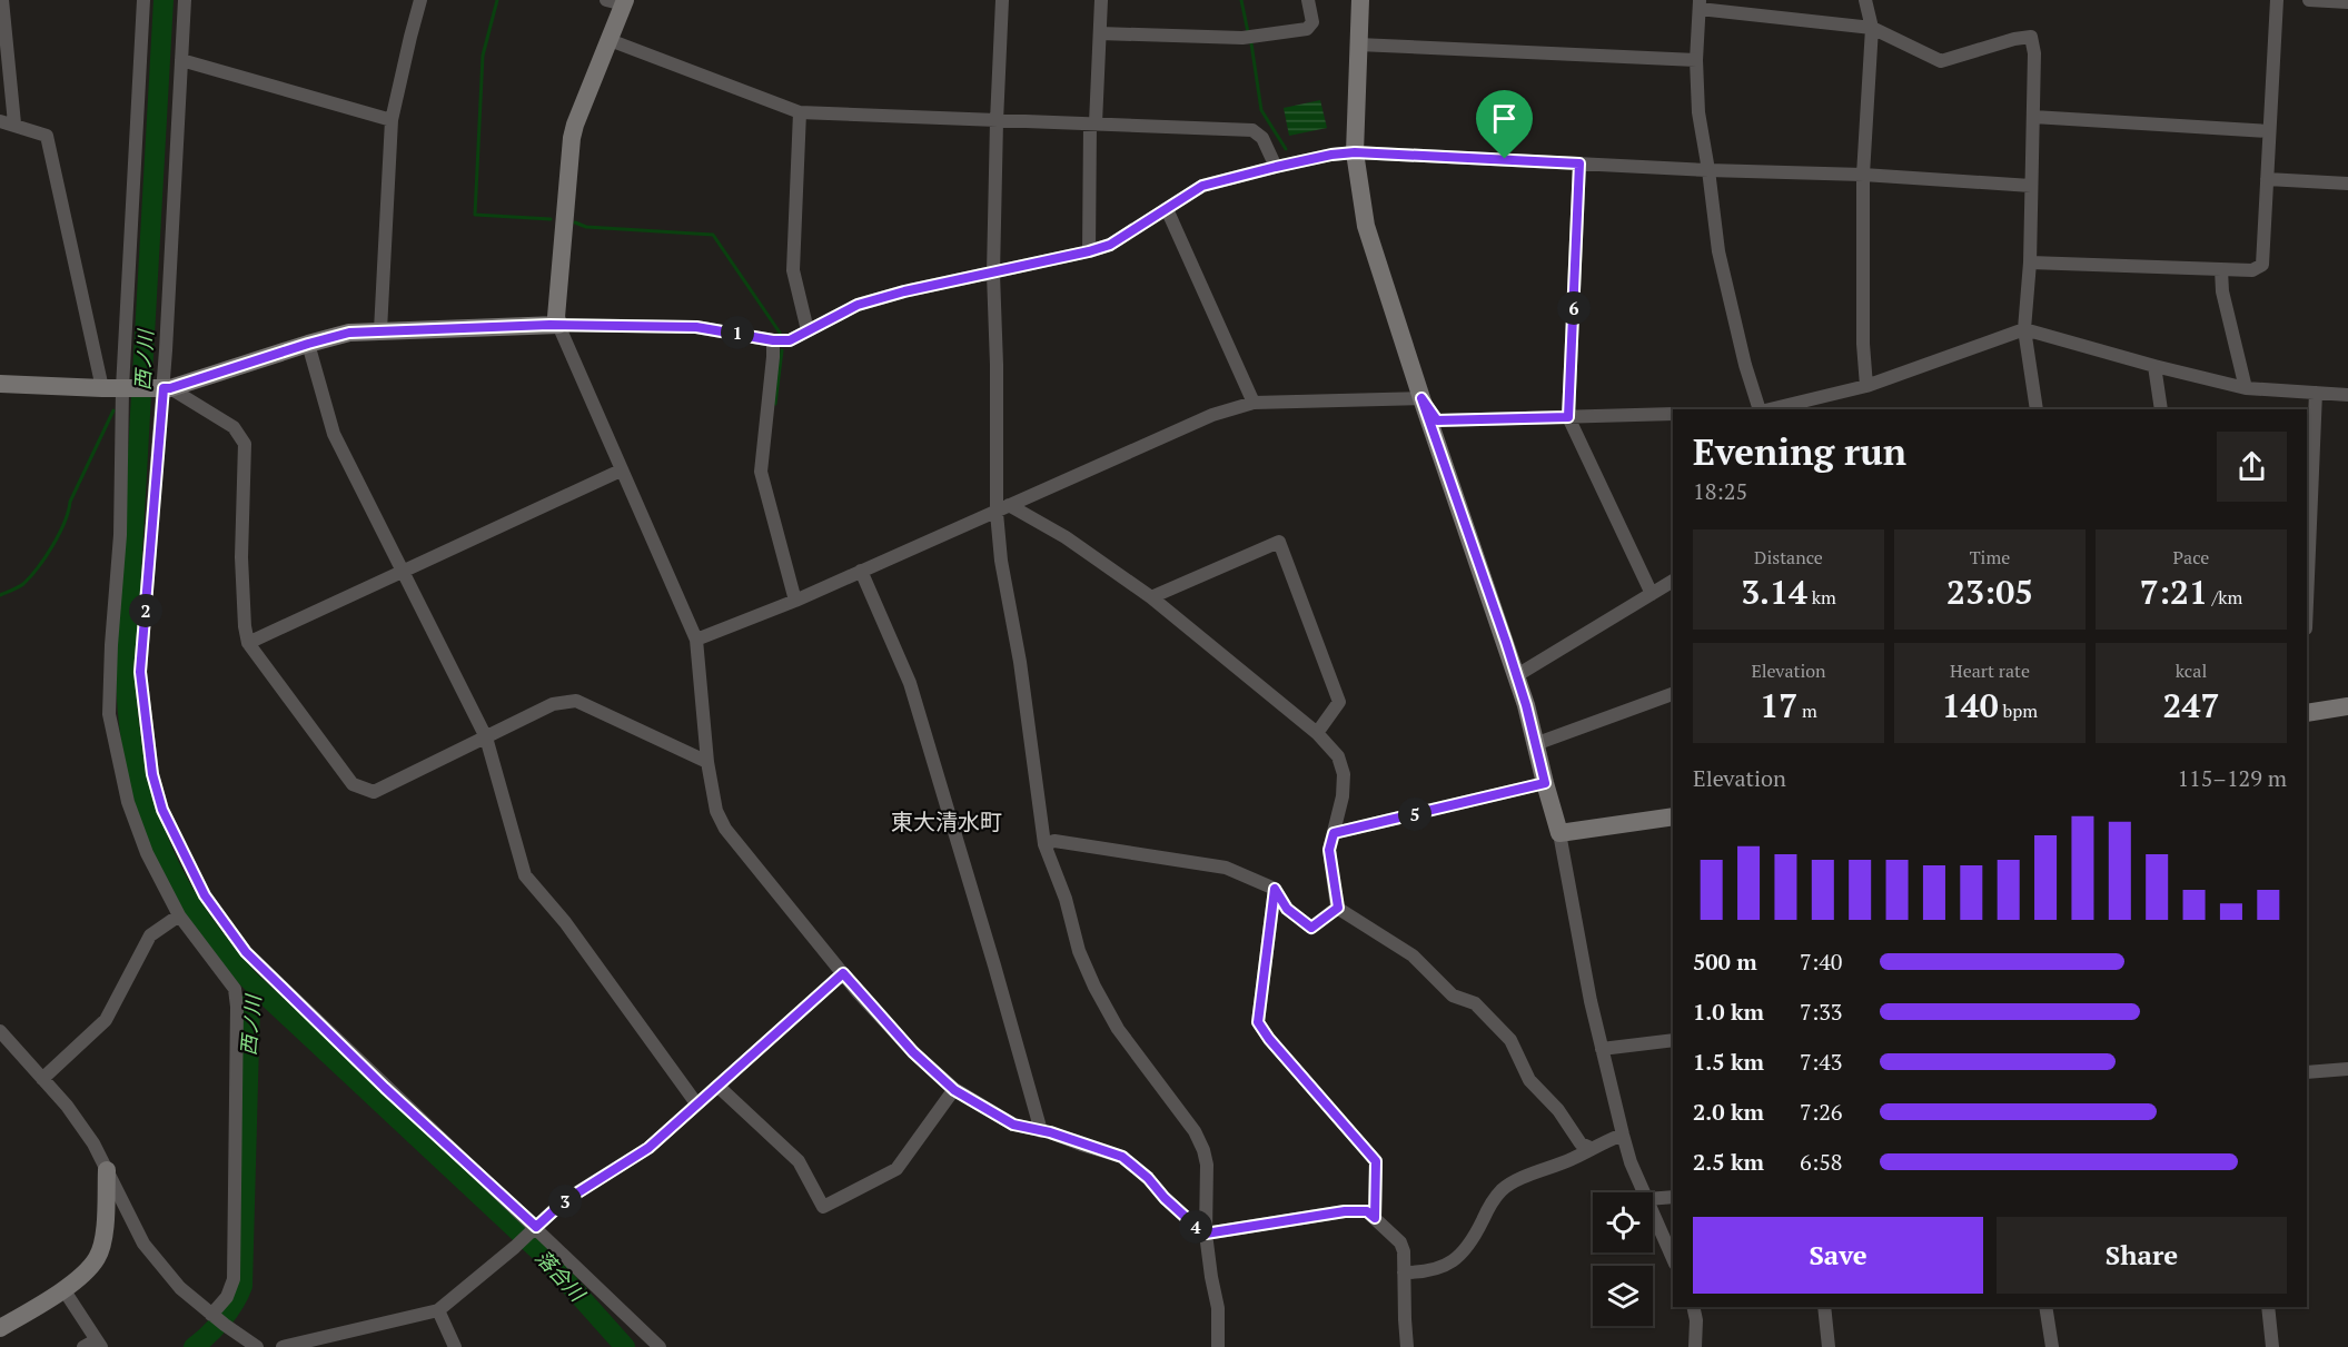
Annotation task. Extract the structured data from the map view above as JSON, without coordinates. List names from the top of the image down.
{
  "districts": ["東大清水町"],
  "water": ["西ノ川", "落合川"],
  "page": {
    "pins": [
      "6",
      "1",
      "2",
      "5",
      "3",
      "4"
    ],
    "heading": ["Evening run", "18:25"],
    "stats": [
      ["Distance", "3.14 km"],
      ["Time", "23:05"],
      ["Pace", "7:21 /km"],
      ["Elevation", "17 m"],
      ["Heart rate", "140 bpm"],
      ["kcal", "247"]
    ],
    "chart": ["Elevation", "115–129 m"],
    "list": [
      {
        "name": "500 m",
        "note": "7:40"
      },
      {
        "name": "1.0 km",
        "note": "7:33"
      },
      {
        "name": "1.5 km",
        "note": "7:43"
      },
      {
        "name": "2.0 km",
        "note": "7:26"
      },
      {
        "name": "2.5 km",
        "note": "6:58"
      }
    ],
    "buttons": ["Save", "Share"]
  }
}
